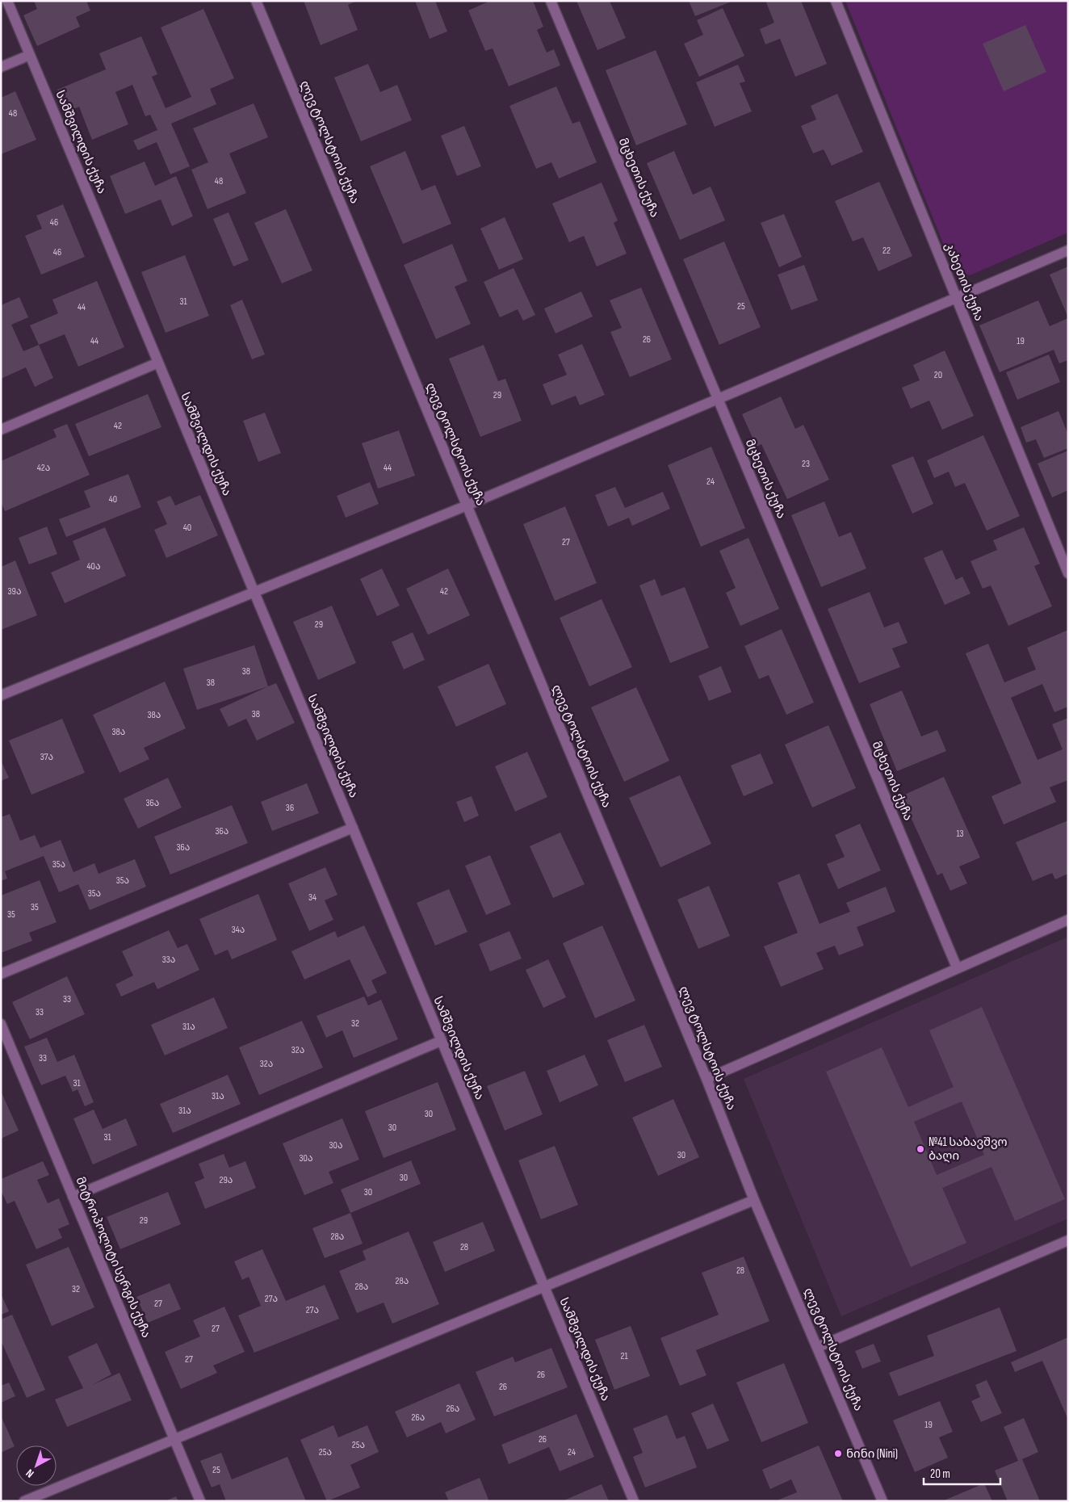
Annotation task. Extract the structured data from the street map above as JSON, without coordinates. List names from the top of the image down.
{
  "streets": {
    "street": [
      "სამშვილდის ქუჩა",
      "ლევ ტოლსტოის ქუჩა",
      "მცხეთის ქუჩა",
      "კახეთის ქუჩა",
      "მიტროპოლიტი სერგის ქუჩა"
    ]
  },
  "places": ["№41 საბავშვო ბაღი", "ნინი (Nini)"],
  "house_numbers": [
    "48",
    "48",
    "46",
    "22",
    "46",
    "31",
    "25",
    "44",
    "26",
    "44",
    "19",
    "20",
    "29",
    "42",
    "23",
    "42ა",
    "44",
    "24",
    "40",
    "40",
    "27",
    "40ა",
    "39ა",
    "42",
    "29",
    "38",
    "38",
    "38",
    "38ა",
    "38ა",
    "37ა",
    "36ა",
    "36",
    "36ა",
    "13",
    "36ა",
    "35ა",
    "35ა",
    "35ა",
    "34",
    "35",
    "35",
    "34ა",
    "33ა",
    "33",
    "33",
    "32",
    "31ა",
    "32ა",
    "33",
    "32ა",
    "31",
    "31ა",
    "31ა",
    "30",
    "30",
    "31",
    "30ა",
    "30",
    "30ა",
    "30",
    "29ა",
    "30",
    "29",
    "28ა",
    "28",
    "28",
    "28ა",
    "28ა",
    "32",
    "27ა",
    "27",
    "27ა",
    "27",
    "21",
    "27",
    "26",
    "26",
    "26ა",
    "26ა",
    "19",
    "26",
    "25ა",
    "25ა",
    "24",
    "25"
  ],
  "scale_bar": "20 m",
  "north": "bottom left"
}
